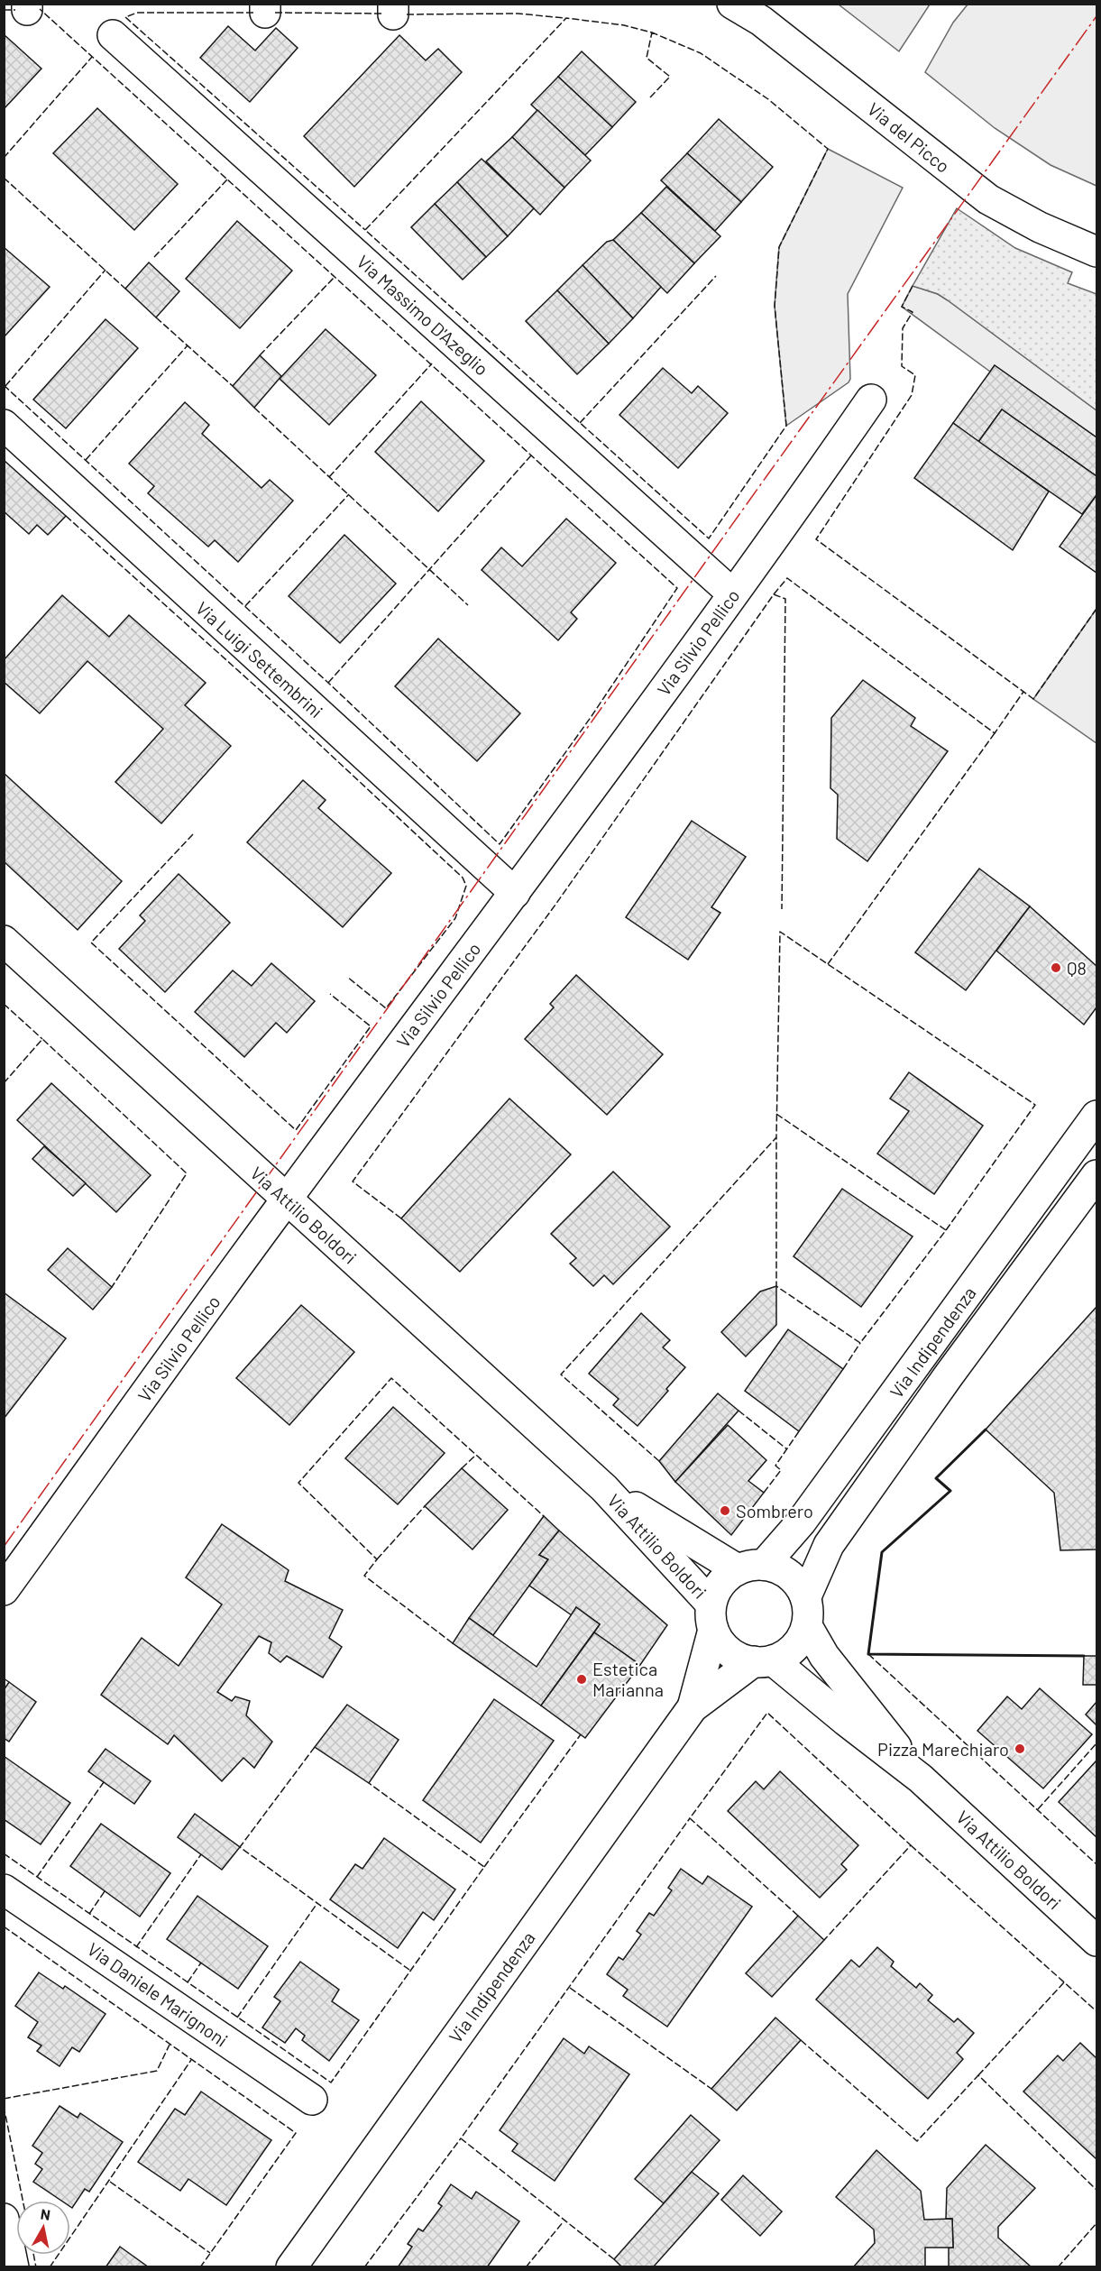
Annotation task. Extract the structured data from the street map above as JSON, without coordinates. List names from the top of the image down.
{
  "streets": {
    "street": [
      "Via del Picco",
      "Via Massimo D'Azeglio",
      "Via Silvio Pellico",
      "Via Luigi Settembrini",
      "Via Attilio Boldori",
      "Via Indipendenza",
      "Via Daniele Marignoni"
    ]
  },
  "crossings": [
    ["Via Massimo D'Azeglio", "Via Silvio Pellico"],
    ["Via Silvio Pellico", "Via Luigi Settembrini"],
    ["Via Silvio Pellico", "Via Attilio Boldori"],
    ["Via Attilio Boldori", "Via Indipendenza"]
  ],
  "places": [
    "Q8",
    "Sombrero",
    "Estetica Marianna",
    "Pizza Marechiaro"
  ],
  "north": "top"
}
